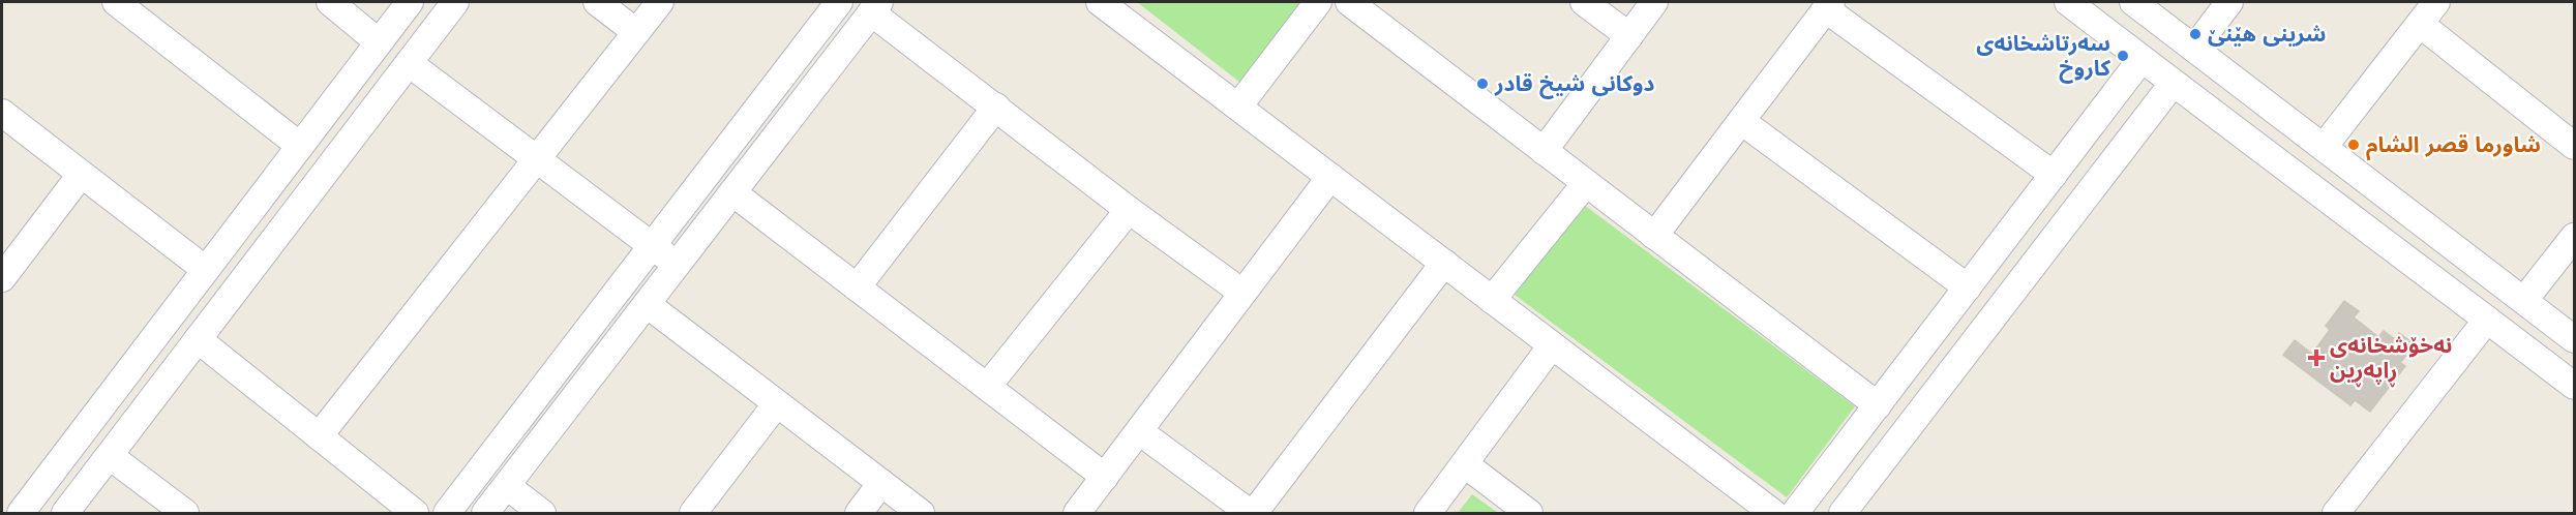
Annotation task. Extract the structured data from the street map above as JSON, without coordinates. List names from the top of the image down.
{
  "places": {
    "other": [
      "شرینی هێنێ",
      "سەرتاشخانەی کاروخ",
      "دوکانی شیخ قادر",
      "شاورما قصر الشام"
    ],
    "health": ["نەخۆشخانەی ڕاپەڕین"]
  }
}
